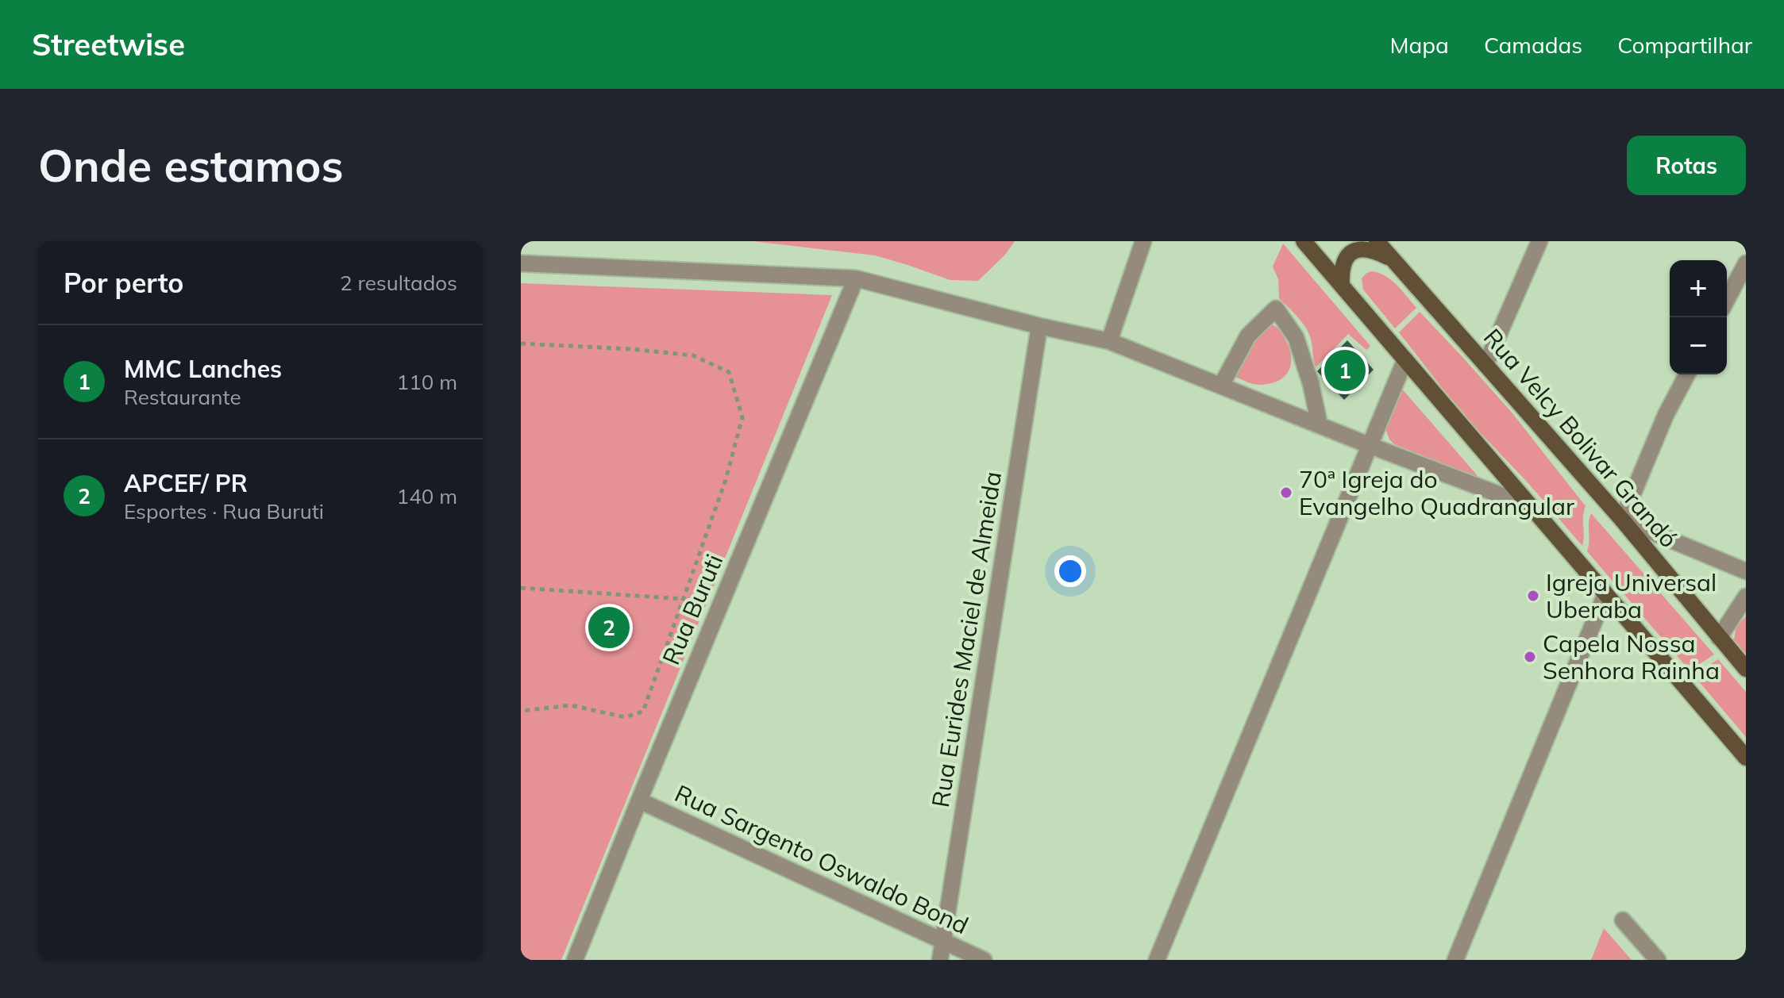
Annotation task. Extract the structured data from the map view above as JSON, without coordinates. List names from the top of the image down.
{
  "streets": {
    "main road": ["Rua Velcy Bolivar Grandó"],
    "street": ["Rua Buruti", "Rua Eurides Maciel de Almeida", "Rua Sargento Oswaldo Bond"]
  },
  "crossings": [
    ["Rua Buruti", "Rua Sargento Oswaldo Bond"],
    ["Rua Eurides Maciel de Almeida", "Rua Sargento Oswaldo Bond"]
  ],
  "places": ["70ª Igreja do Evangelho Quadrangular", "Igreja Universal Uberaba", "Capela Nossa Senhora Rainha"],
  "page": {
    "header": "Streetwise",
    "nav": ["Mapa", "Camadas", "Compartilhar"],
    "buttons": "Rotas",
    "title": "Onde estamos",
    "heading": ["Por perto", "2 resultados"],
    "map_buttons": ["+", "−"],
    "list": [
      {
        "mark": "1",
        "name": "MMC Lanches",
        "note": "Restaurante",
        "value": "110 m"
      },
      {
        "mark": "2",
        "name": "APCEF/ PR",
        "note": "Esportes · Rua Buruti",
        "value": "140 m"
      }
    ],
    "pins": ["1", "2"]
  }
}
